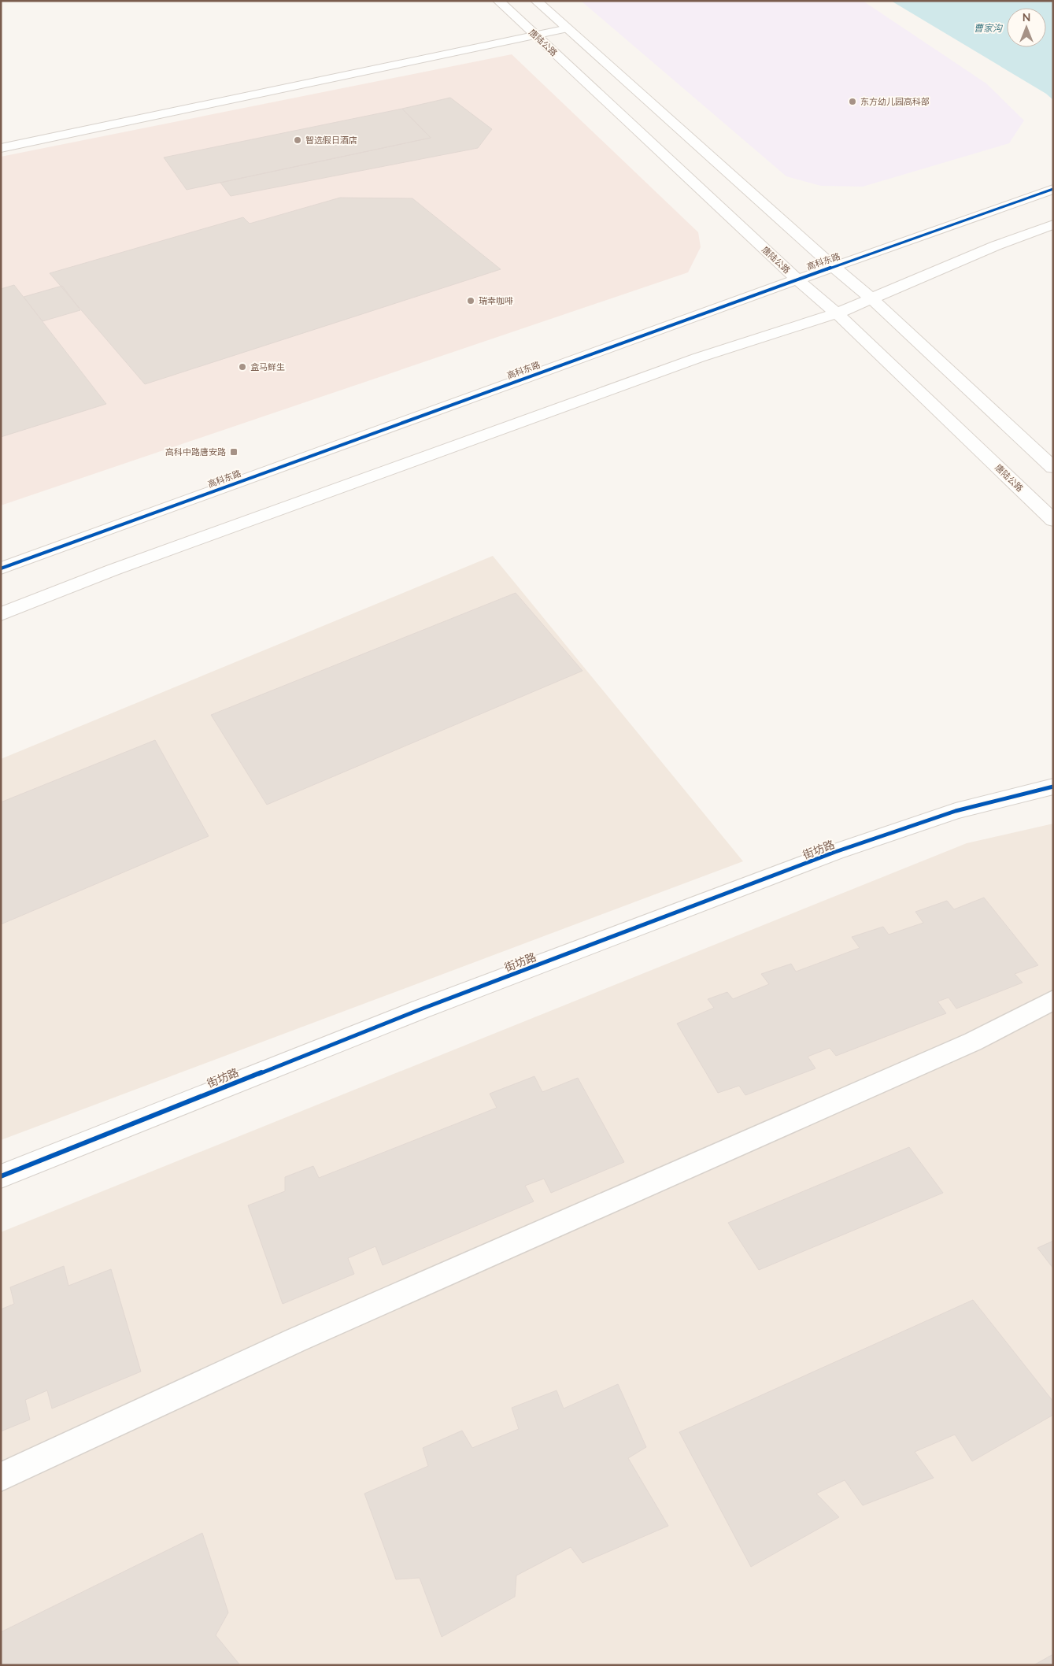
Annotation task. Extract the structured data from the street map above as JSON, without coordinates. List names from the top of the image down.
{
  "streets": {
    "main road": ["唐陆公路", "高科东路", "街坊路"]
  },
  "crossings": [
    ["唐陆公路", "高科东路"]
  ],
  "water": ["曹家沟"],
  "places": {
    "other": [
      "东方幼儿园高科部",
      "智选假日酒店",
      "瑞幸咖啡",
      "盒马鲜生"
    ],
    "transit": ["高科中路唐安路"]
  },
  "north": "top"
}
